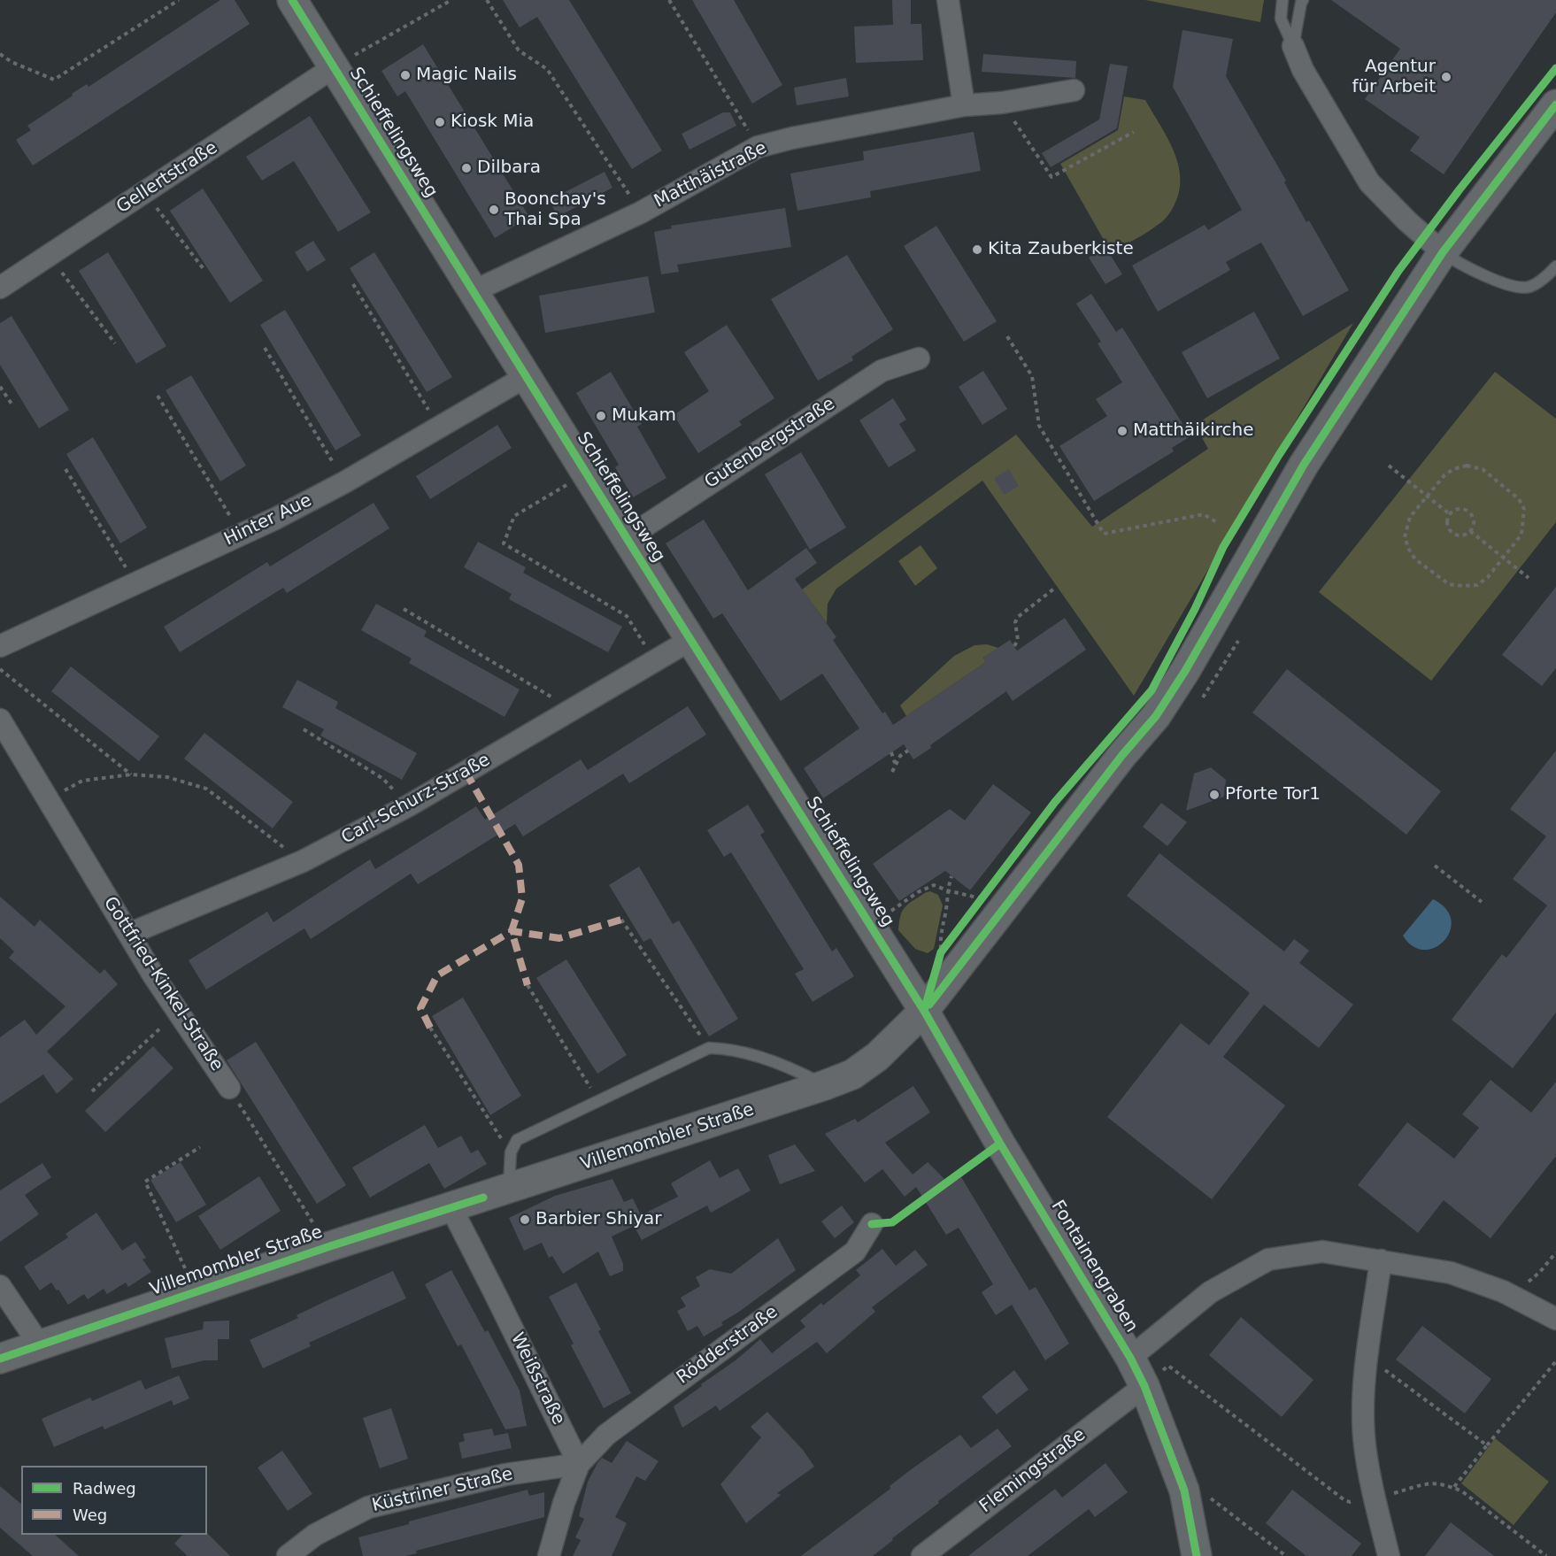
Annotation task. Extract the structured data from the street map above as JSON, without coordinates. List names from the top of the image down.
{
  "streets": {
    "street": [
      "Schieffelingsweg",
      "Matthäistraße",
      "Gellertstraße",
      "Gutenbergstraße",
      "Hinter Aue",
      "Carl-Schurz-Straße",
      "Gottfried-Kinkel-Straße",
      "Villemombler Straße",
      "Fontainengraben",
      "Rödderstraße",
      "Weißstraße",
      "Flemingstraße",
      "Küstriner Straße"
    ]
  },
  "crossings": [
    ["Schieffelingsweg", "Matthäistraße"],
    ["Schieffelingsweg", "Gellertstraße"],
    ["Schieffelingsweg", "Gutenbergstraße"],
    ["Schieffelingsweg", "Hinter Aue"],
    ["Schieffelingsweg", "Carl-Schurz-Straße"],
    ["Schieffelingsweg", "Villemombler Straße"],
    ["Schieffelingsweg", "Fontainengraben"],
    ["Carl-Schurz-Straße", "Gottfried-Kinkel-Straße"],
    ["Gottfried-Kinkel-Straße", "Villemombler Straße"],
    ["Villemombler Straße", "Fontainengraben"],
    ["Villemombler Straße", "Weißstraße"],
    ["Fontainengraben", "Flemingstraße"],
    ["Rödderstraße", "Weißstraße"],
    ["Rödderstraße", "Küstriner Straße"],
    ["Weißstraße", "Küstriner Straße"]
  ],
  "places": [
    "Magic Nails",
    "Agentur für Arbeit",
    "Kiosk Mia",
    "Dilbara",
    "Boonchay's Thai Spa",
    "Kita Zauberkiste",
    "Mukam",
    "Matthäikirche",
    "Pforte Tor1",
    "Barbier Shiyar"
  ],
  "legend": ["Radweg", "Weg"]
}
